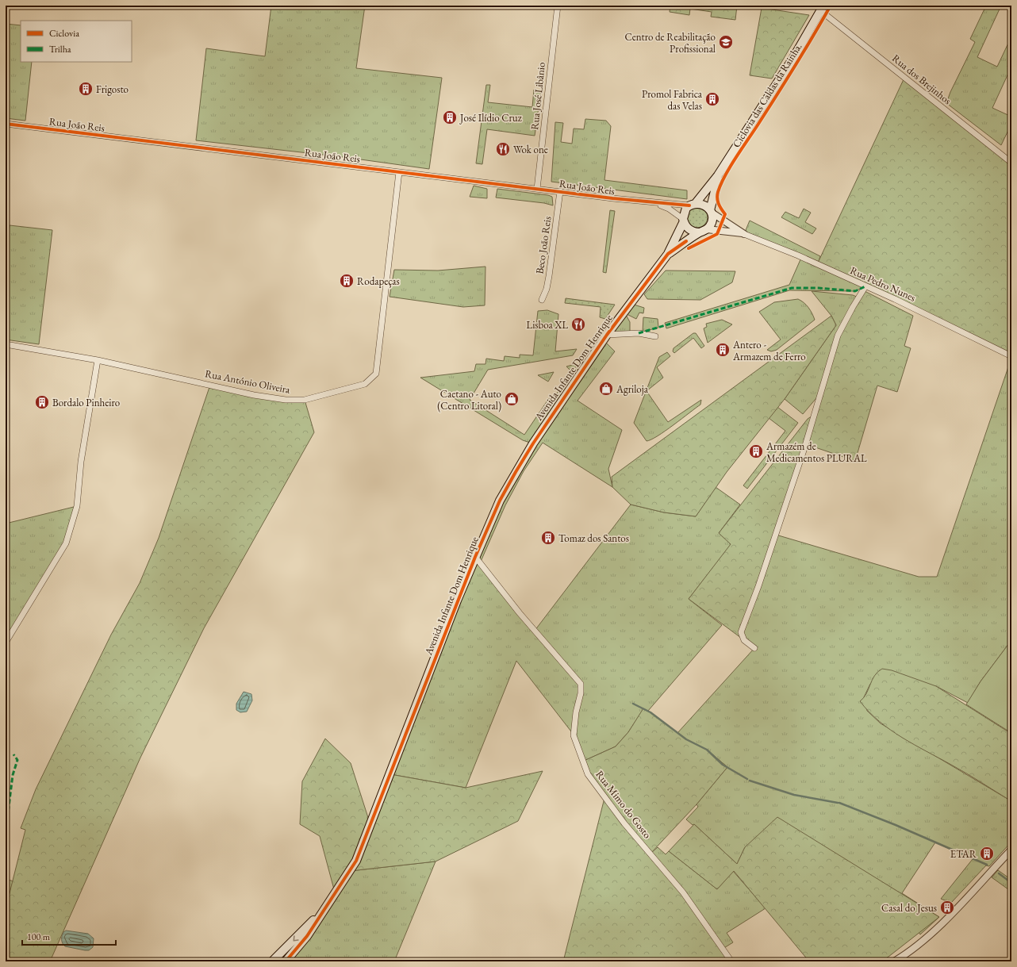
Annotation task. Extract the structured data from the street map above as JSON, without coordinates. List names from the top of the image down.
{
  "streets": {
    "main road": ["Avenida Infante Dom Henrique"],
    "street": [
      "Rua dos Brejinhos",
      "Rua José Libânio",
      "Rua João Reis",
      "Beco João Reis",
      "Rua Pedro Nunes",
      "Rua António Oliveira",
      "Rua Mimo do Gosto"
    ],
    "cycle path": ["Ciclovia das Caldas da Rainha."]
  },
  "crossings": [
    ["Rua José Libânio", "Rua João Reis"],
    ["Rua João Reis", "Beco João Reis"],
    ["Rua João Reis", "Rua António Oliveira"],
    ["Avenida Infante Dom Henrique", "Rua Mimo do Gosto"]
  ],
  "places": {
    "school or university": ["Centro de Reabilitação Profissional"],
    "building": [
      "Frigosto",
      "Promol Fabrica das Velas",
      "José Ilídio Cruz",
      "Rodapeças",
      "Antero - Armazem de Ferro",
      "Bordalo Pinheiro",
      "Armazém de Medicamentos PLURAL",
      "Tomaz dos Santos",
      "ETAR",
      "Casal do Jesus"
    ],
    "restaurant": ["Wok one", "Lisboa XL"],
    "shop": ["Agriloja", "Caetano - Auto (Centro Litoral)"]
  },
  "legend": ["Ciclovia", "Trilha"],
  "scale_bar": "100 m"
}
